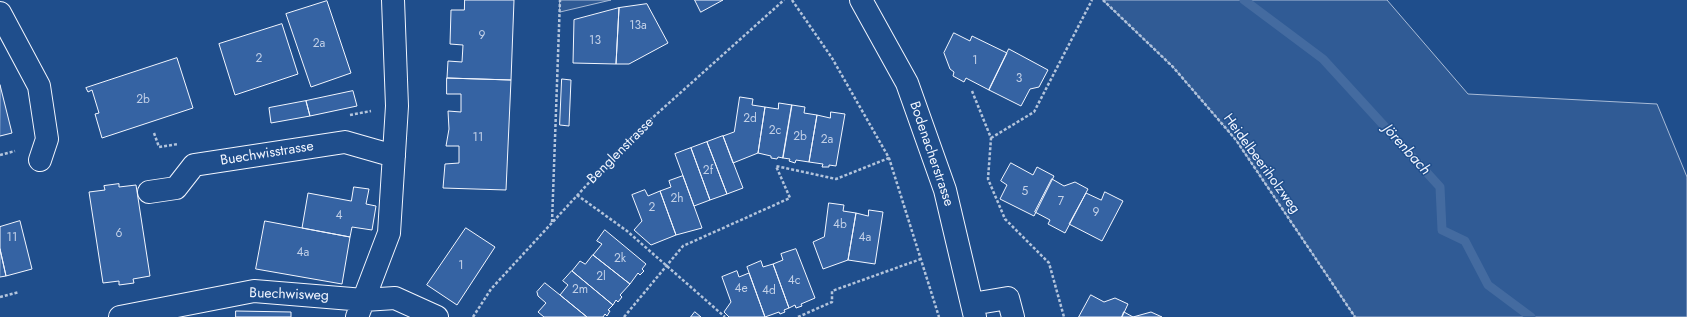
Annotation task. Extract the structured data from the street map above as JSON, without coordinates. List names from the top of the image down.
{
  "streets": {
    "street": ["Buechwisstrasse", "Bodenacherstrasse", "Buechwisweg"],
    "path": ["Benglenstrasse", "Heidelbeeriholzweg"]
  },
  "water": ["Jörenbach"],
  "house_numbers": [
    "13a",
    "9",
    "13",
    "2a",
    "2",
    "1",
    "3",
    "2b",
    "2d",
    "2c",
    "2b",
    "11",
    "2a",
    "2f",
    "5",
    "2h",
    "7",
    "2",
    "9",
    "4",
    "4b",
    "6",
    "11",
    "4a",
    "4a",
    "2k",
    "1",
    "2l",
    "4c",
    "4e",
    "2m",
    "4d"
  ]
}
